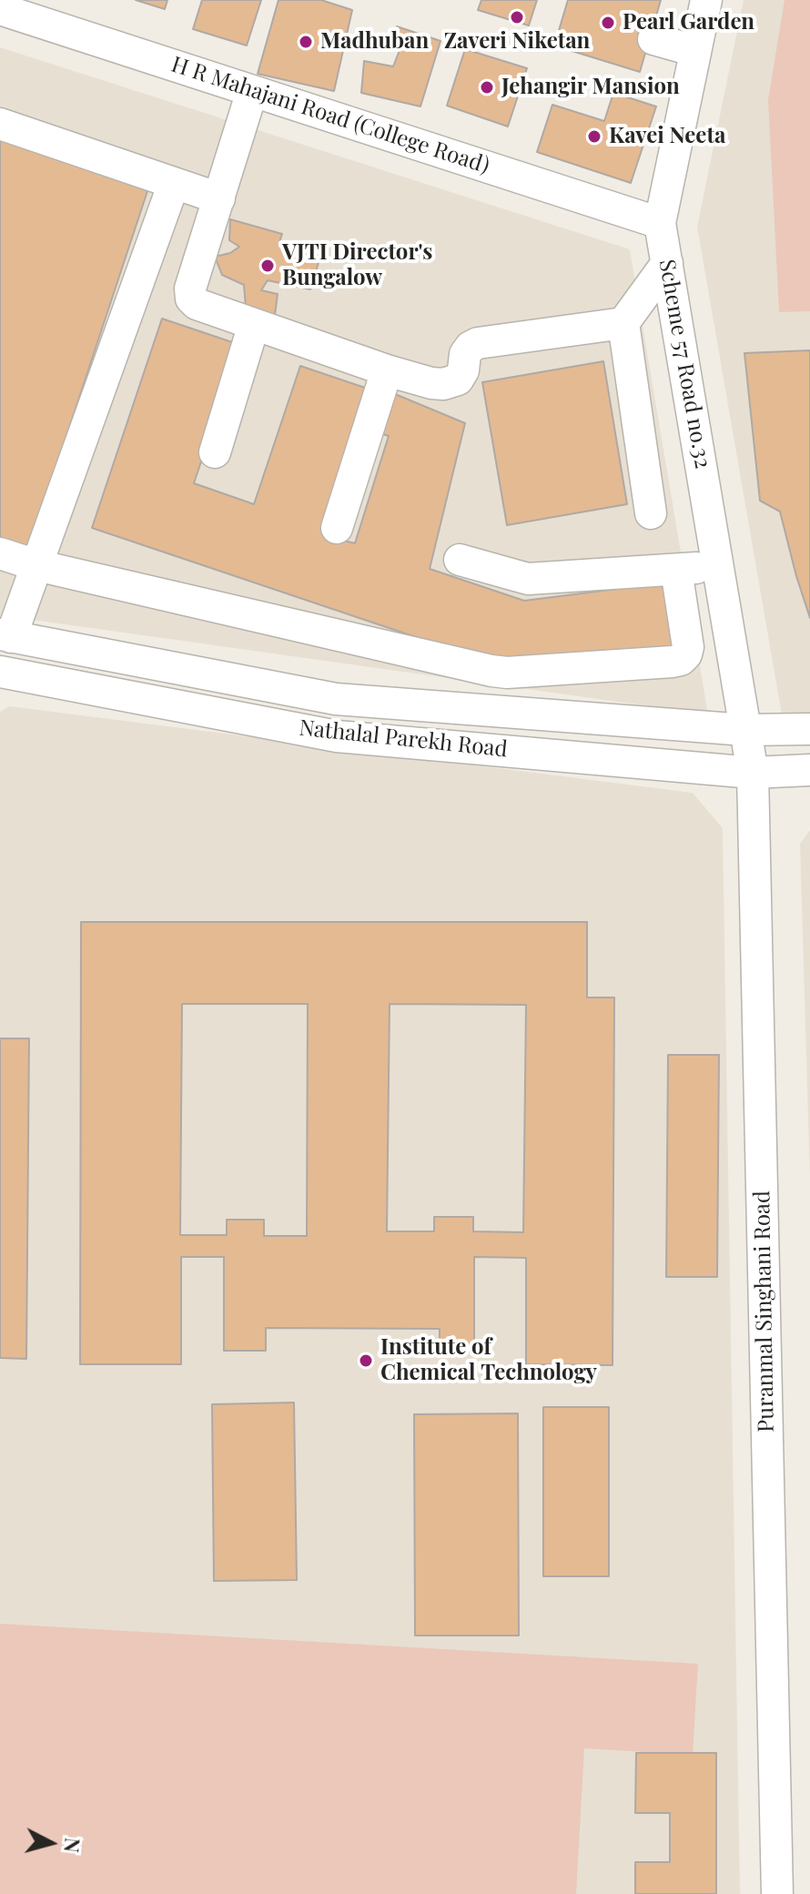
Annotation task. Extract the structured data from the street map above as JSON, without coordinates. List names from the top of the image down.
{
  "streets": {
    "street": [
      "H R Mahajani Road (College Road)",
      "Scheme 57 Road no.32",
      "Nathalal Parekh Road",
      "Puranmal Singhani Road"
    ]
  },
  "crossings": [
    ["H R Mahajani Road (College Road)", "Scheme 57 Road no.32"],
    ["Scheme 57 Road no.32", "Nathalal Parekh Road"],
    ["Scheme 57 Road no.32", "Puranmal Singhani Road"],
    ["Nathalal Parekh Road", "Puranmal Singhani Road"]
  ],
  "places": [
    "Zaveri Niketan",
    "Pearl Garden",
    "Madhuban",
    "Jehangir Mansion",
    "Kavei Neeta",
    "VJTI Director's Bungalow",
    "Institute of Chemical Technology"
  ],
  "north": "right"
}
